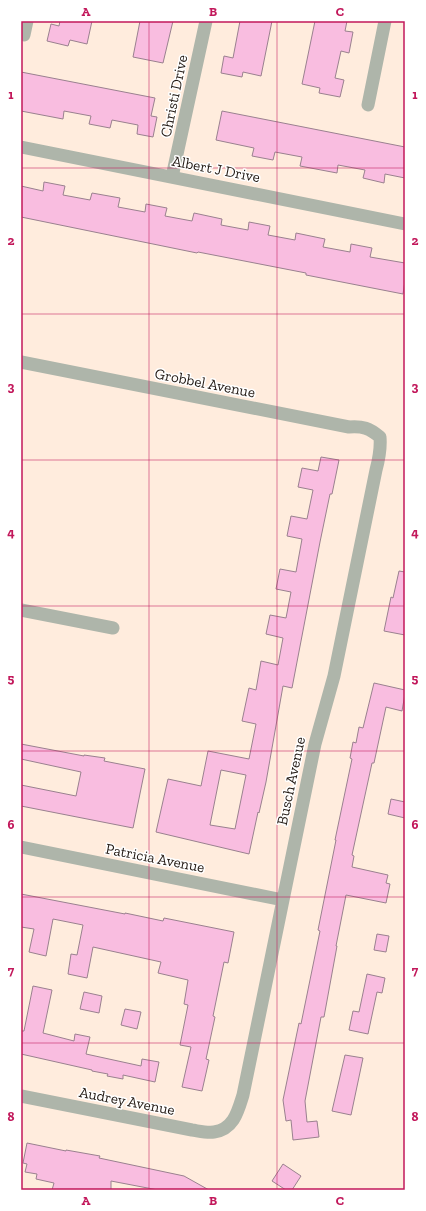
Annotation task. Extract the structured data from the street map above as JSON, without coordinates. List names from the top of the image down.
{
  "streets": {
    "street": [
      "Christi Drive",
      "Albert J Drive",
      "Grobbel Avenue",
      "Busch Avenue",
      "Patricia Avenue",
      "Audrey Avenue"
    ]
  },
  "crossings": [
    ["Christi Drive", "Albert J Drive"],
    ["Grobbel Avenue", "Busch Avenue"],
    ["Busch Avenue", "Patricia Avenue"],
    ["Busch Avenue", "Audrey Avenue"]
  ],
  "grid": {
    "columns": ["A", "B", "C"],
    "rows": [
      "1",
      "2",
      "3",
      "4",
      "5",
      "6",
      "7",
      "8"
    ]
  }
}
